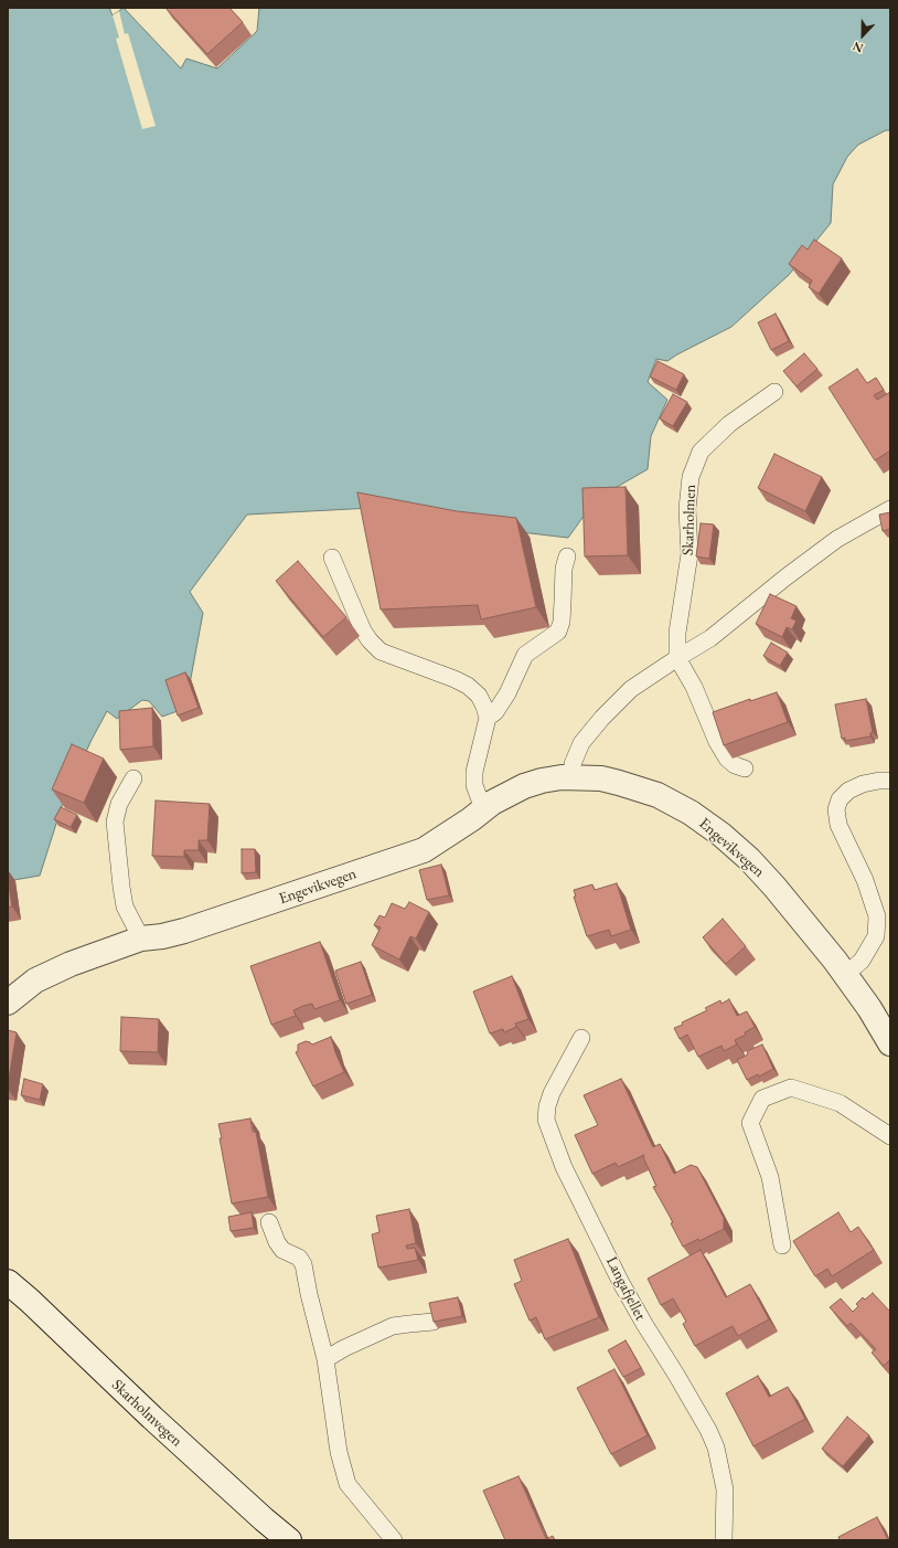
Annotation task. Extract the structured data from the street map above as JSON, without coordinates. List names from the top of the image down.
{
  "streets": {
    "street": ["Engevikvegen", "Skarholmvegen"],
    "lane": ["Skarholmen", "Langafjellet"]
  },
  "north": "bottom"
}
